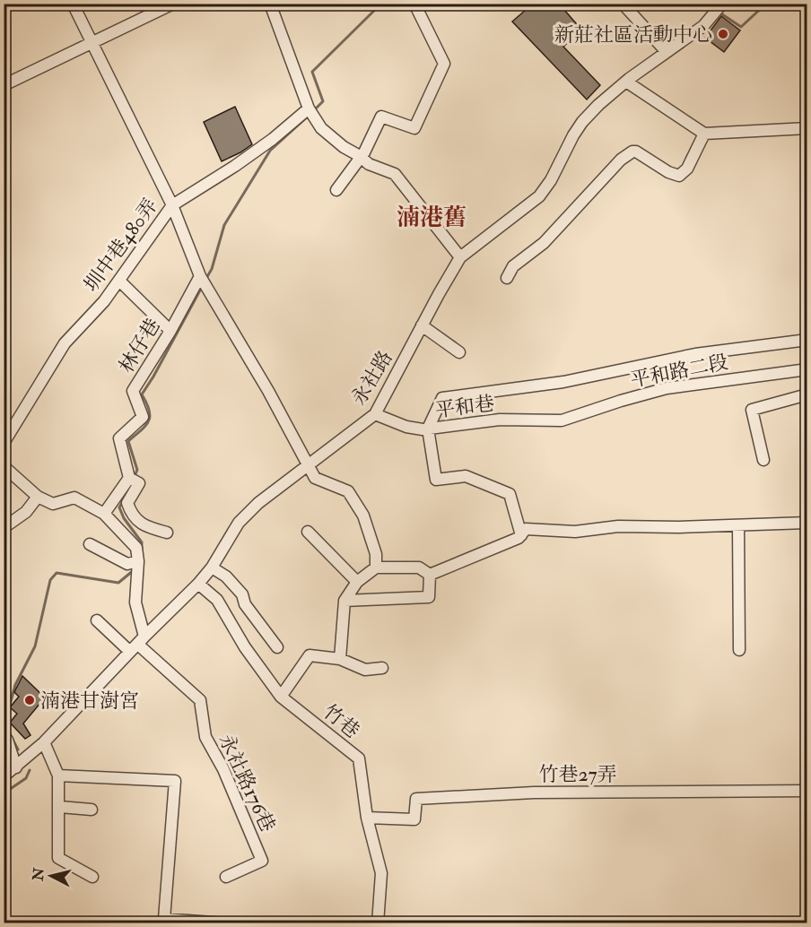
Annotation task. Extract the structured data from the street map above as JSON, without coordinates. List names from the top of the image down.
{
  "streets": {
    "street": [
      "圳中巷480弄",
      "林仔巷",
      "平和路二段",
      "永社路",
      "平和巷",
      "竹巷",
      "竹巷27弄",
      "永社路176巷"
    ]
  },
  "crossings": [
    ["平和路二段", "平和巷"],
    ["永社路", "平和巷"],
    ["永社路", "竹巷"],
    ["永社路", "永社路176巷"],
    ["竹巷", "竹巷27弄"]
  ],
  "districts": ["湳港舊"],
  "places": ["新莊社區活動中心", "湳港甘澍宮"],
  "north": "left"
}
